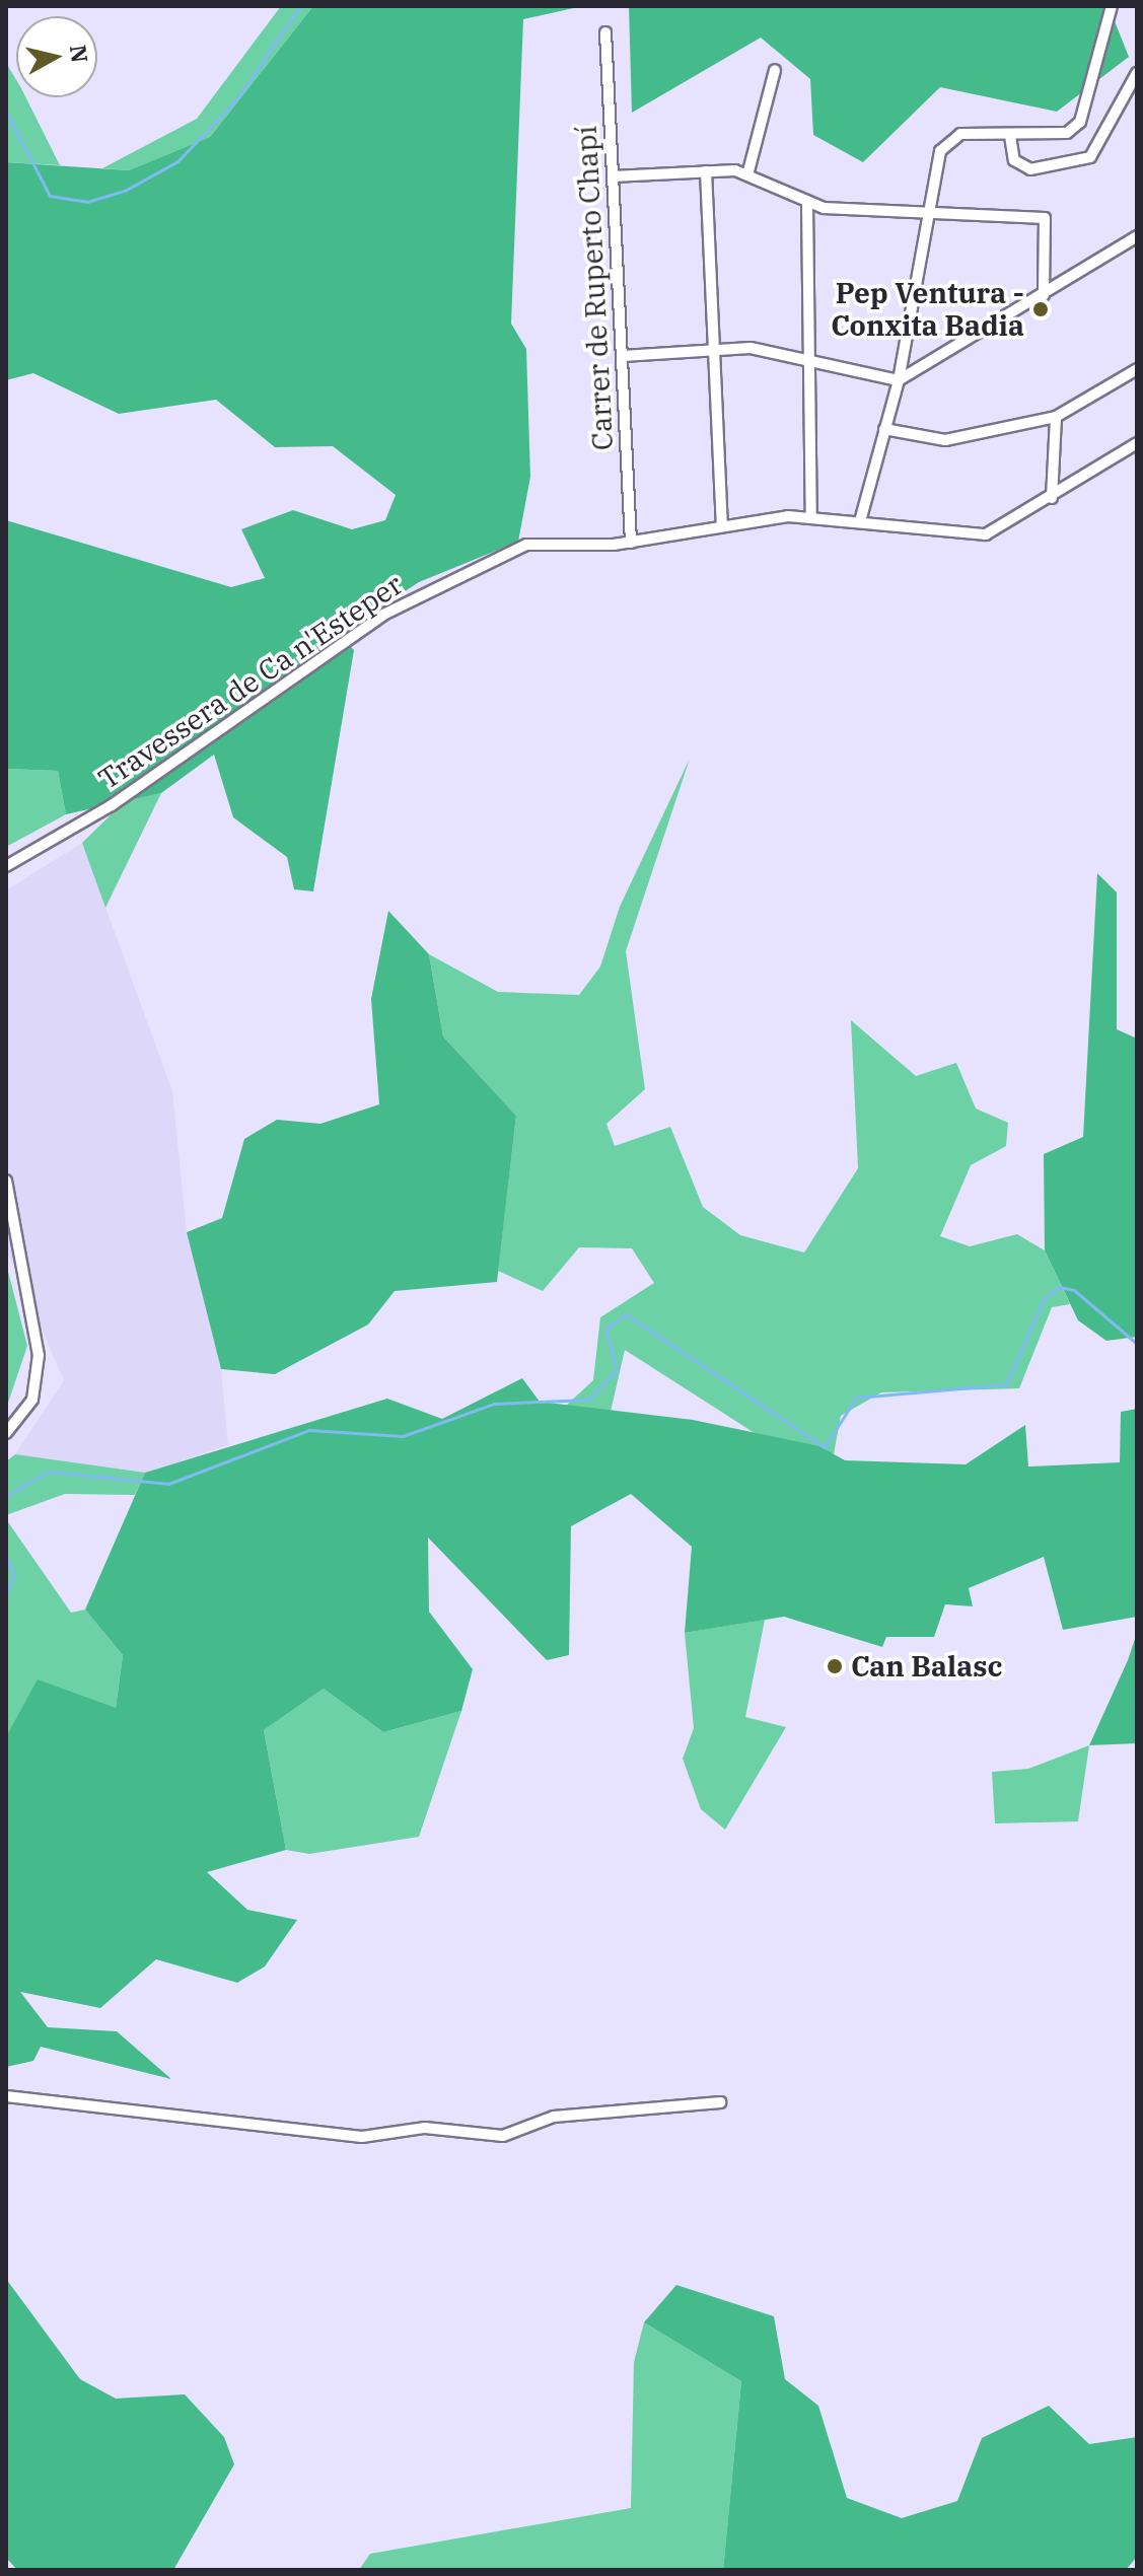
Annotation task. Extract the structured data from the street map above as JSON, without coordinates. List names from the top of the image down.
{
  "streets": {
    "street": ["Carrer de Ruperto Chapí", "Travessera de Ca n'Esteper"]
  },
  "crossings": [
    ["Carrer de Ruperto Chapí", "Travessera de Ca n'Esteper"]
  ],
  "places": ["Pep Ventura - Conxita Badia", "Can Balasc"],
  "north": "right"
}
